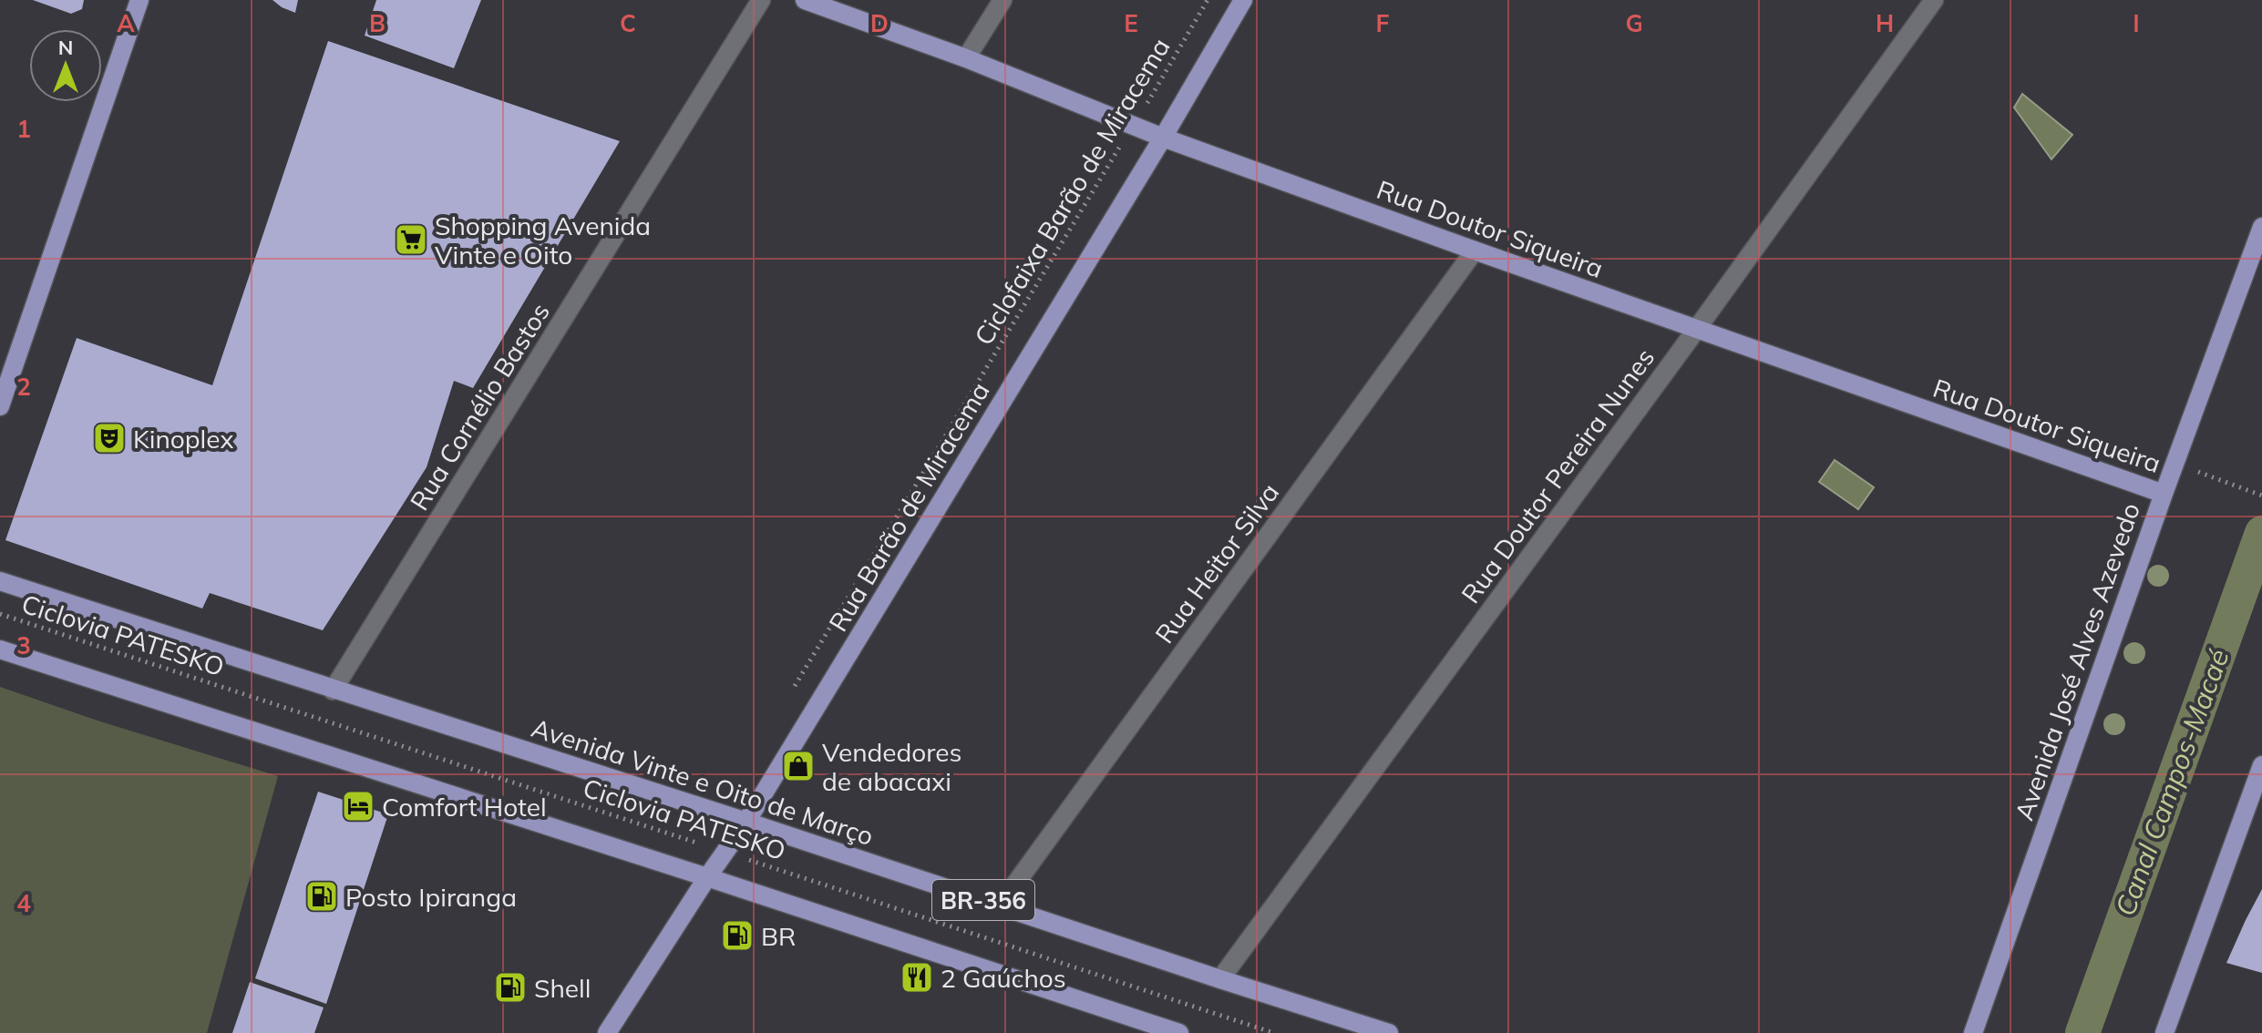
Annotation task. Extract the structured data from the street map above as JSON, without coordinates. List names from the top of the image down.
{
  "streets": {
    "main road": [
      "Rua Doutor Siqueira",
      "Rua Barão de Miracema",
      "Avenida José Alves Azevedo",
      "Avenida Vinte e Oito de Março",
      "BR-356"
    ],
    "street": ["Rua Cornélio Bastos", "Rua Doutor Pereira Nunes", "Rua Heitor Silva"],
    "path": ["Ciclofaixa Barão de Miracema", "Ciclovia PATESKO"]
  },
  "crossings": [
    ["Ciclofaixa Barão de Miracema", "Rua Doutor Siqueira"],
    ["Rua Doutor Siqueira", "Rua Doutor Pereira Nunes"],
    ["Rua Doutor Siqueira", "Rua Barão de Miracema"],
    ["Rua Doutor Siqueira", "Rua Heitor Silva"],
    ["Rua Doutor Siqueira", "Avenida José Alves Azevedo"],
    ["Rua Cornélio Bastos", "Avenida Vinte e Oito de Março"],
    ["Rua Doutor Pereira Nunes", "Avenida Vinte e Oito de Março"],
    ["Rua Barão de Miracema", "Ciclovia PATESKO"],
    ["Rua Barão de Miracema", "Avenida Vinte e Oito de Março"],
    ["Rua Heitor Silva", "Avenida Vinte e Oito de Março"]
  ],
  "water": ["Canal Campos-Macaé"],
  "places": {
    "supermarket": ["Shopping Avenida Vinte e Oito"],
    "theatre": ["Kinoplex"],
    "shop": ["Vendedores de abacaxi"],
    "hotel": ["Comfort Hotel"],
    "fuel station": ["Posto Ipiranga", "BR", "Shell"],
    "restaurant": ["2 Gaúchos"]
  },
  "north": "top",
  "grid": {
    "columns": [
      "A",
      "B",
      "C",
      "D",
      "E",
      "F",
      "G",
      "H",
      "I"
    ],
    "rows": [
      "1",
      "2",
      "3",
      "4"
    ]
  }
}
